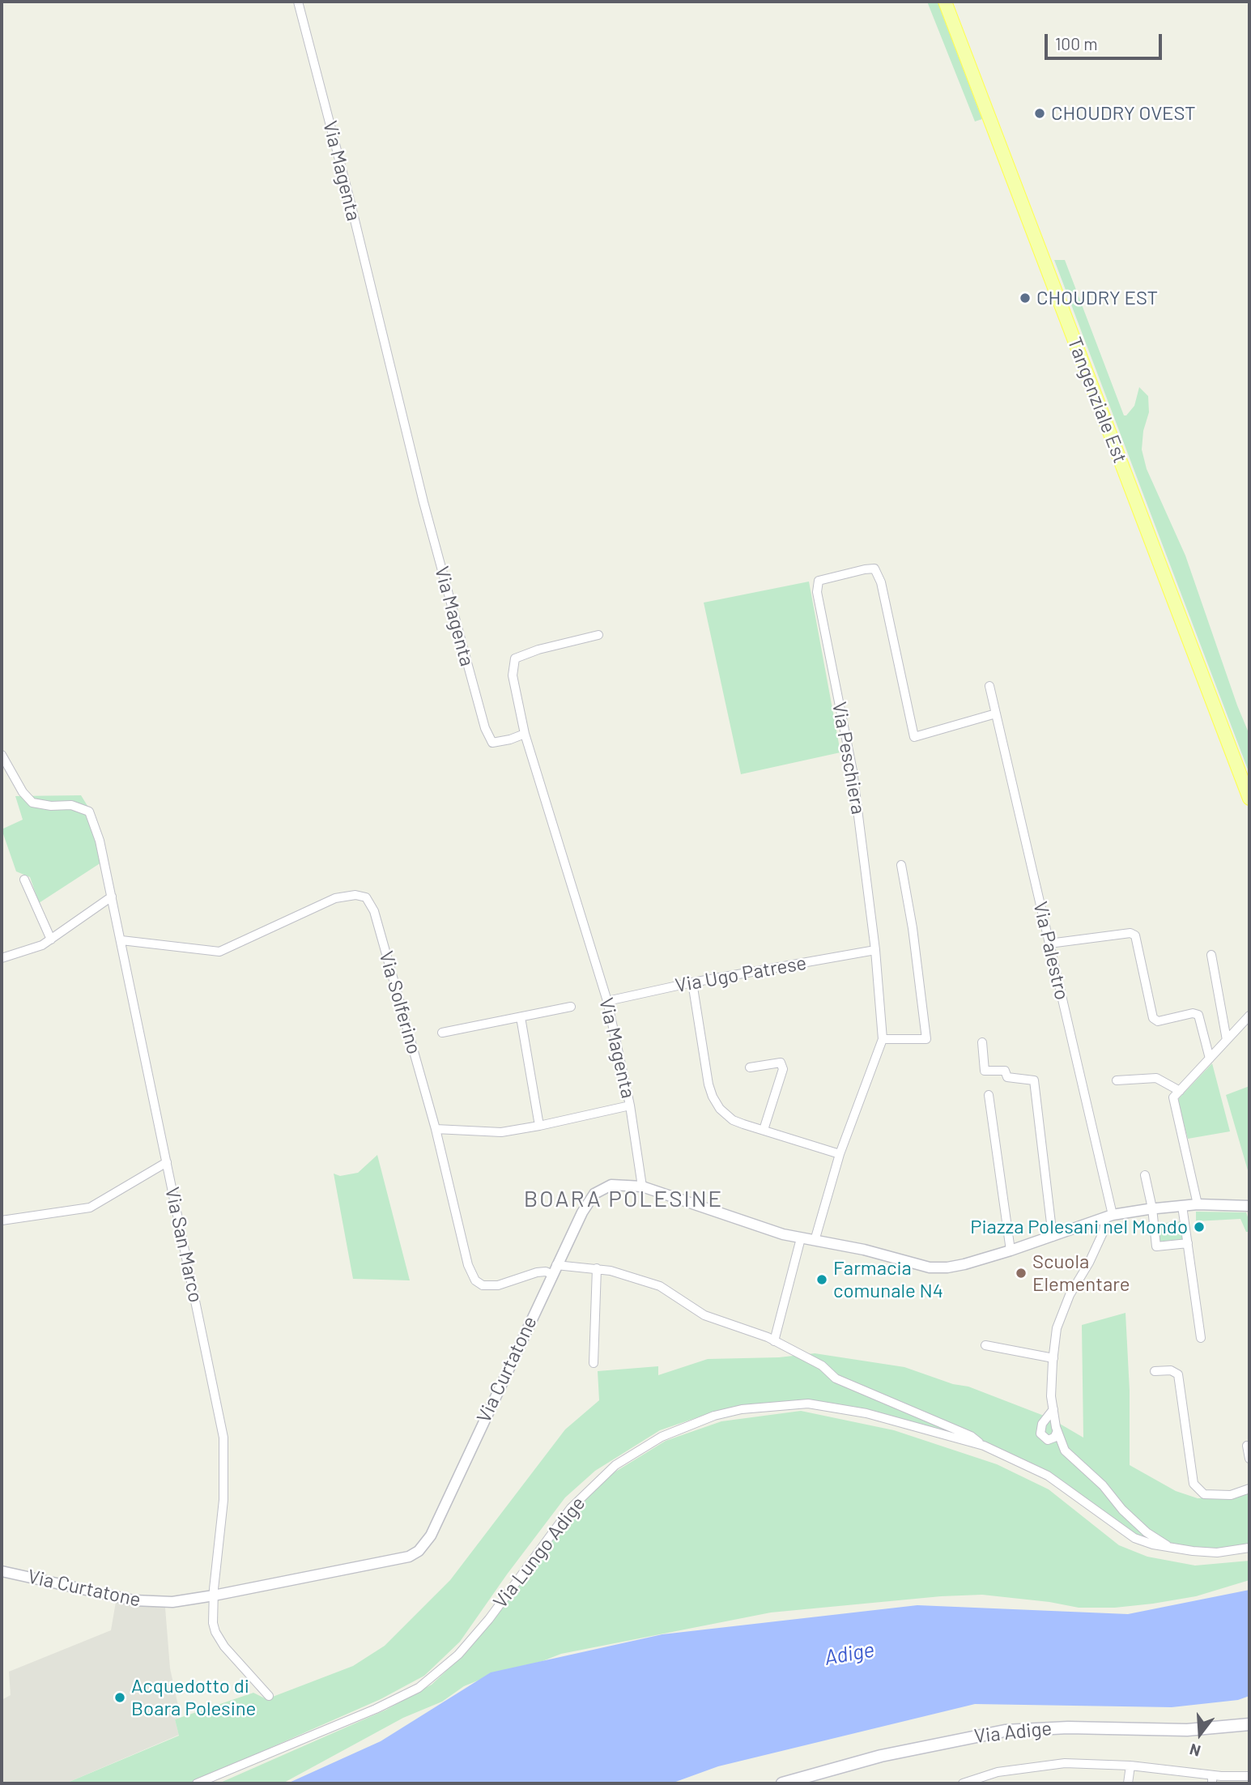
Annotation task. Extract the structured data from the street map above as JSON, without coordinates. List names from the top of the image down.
{
  "streets": {
    "main road": ["Tangenziale Est", "Via Adige"],
    "street": [
      "Via Magenta",
      "Via Peschiera",
      "Via Palestro",
      "Via Ugo Patrese",
      "Via Solferino",
      "Via San Marco",
      "Via Curtatone",
      "Via Lungo Adige"
    ]
  },
  "crossings": [
    ["Via Magenta", "Via Ugo Patrese"],
    ["Via Magenta", "Via Curtatone"],
    ["Via Peschiera", "Via Palestro"],
    ["Via Peschiera", "Via Ugo Patrese"],
    ["Via Peschiera", "Via Curtatone"],
    ["Via Palestro", "Via Curtatone"],
    ["Via Solferino", "Via San Marco"],
    ["Via Solferino", "Via Curtatone"],
    ["Via San Marco", "Via Curtatone"]
  ],
  "districts": ["BOARA POLESINE"],
  "water": ["Adige"],
  "places": [
    "CHOUDRY OVEST",
    "CHOUDRY EST",
    "Piazza Polesani nel Mondo",
    "Scuola Elementare",
    "Farmacia comunale N4",
    "Acquedotto di Boara Polesine"
  ],
  "scale_bar": "100 m",
  "north": "bottom"
}
